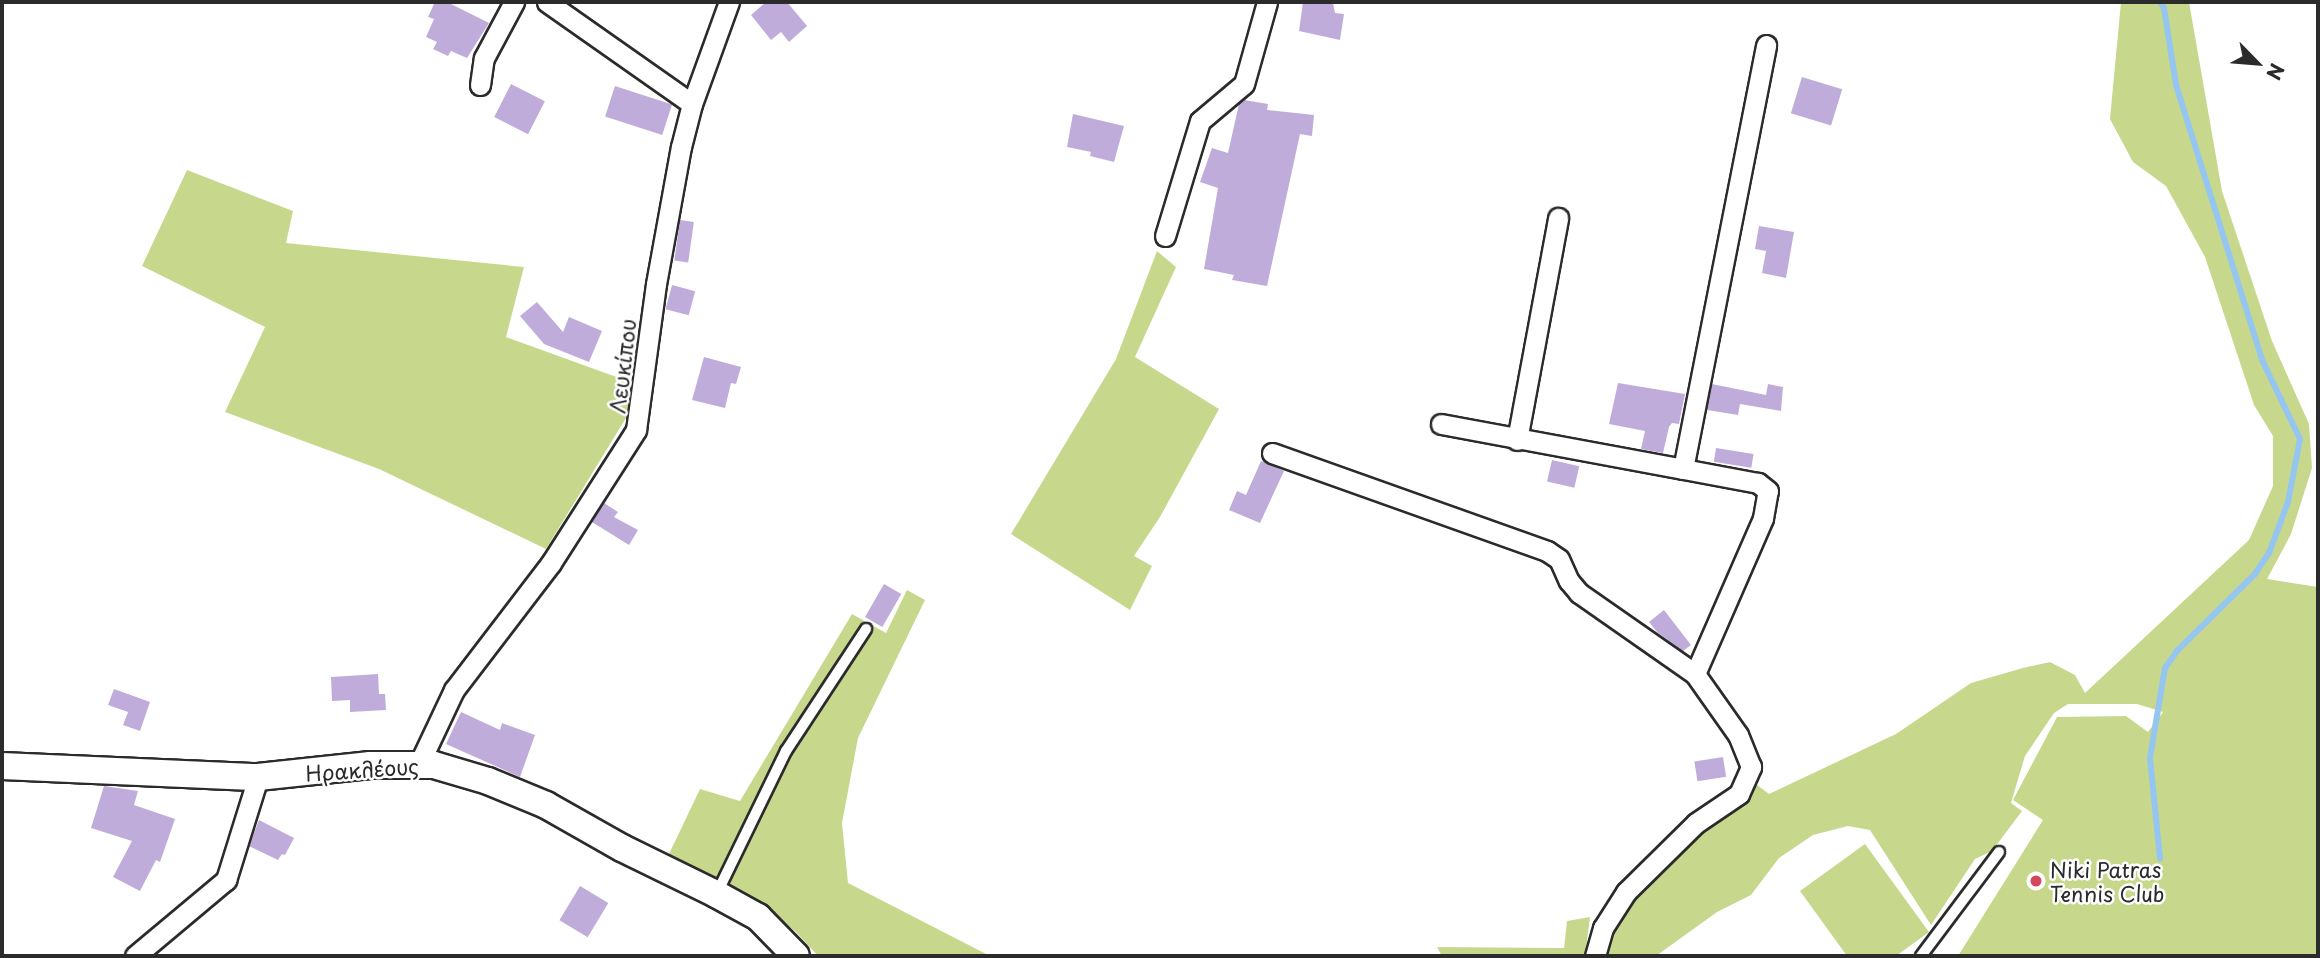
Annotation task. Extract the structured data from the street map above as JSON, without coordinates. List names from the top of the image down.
{
  "streets": {
    "street": ["Λευκίπου", "Ηρακλέους"]
  },
  "crossings": [
    ["Λευκίπου", "Ηρακλέους"]
  ],
  "places": ["Niki Patras Tennis Club"],
  "north": "bottom right"
}
